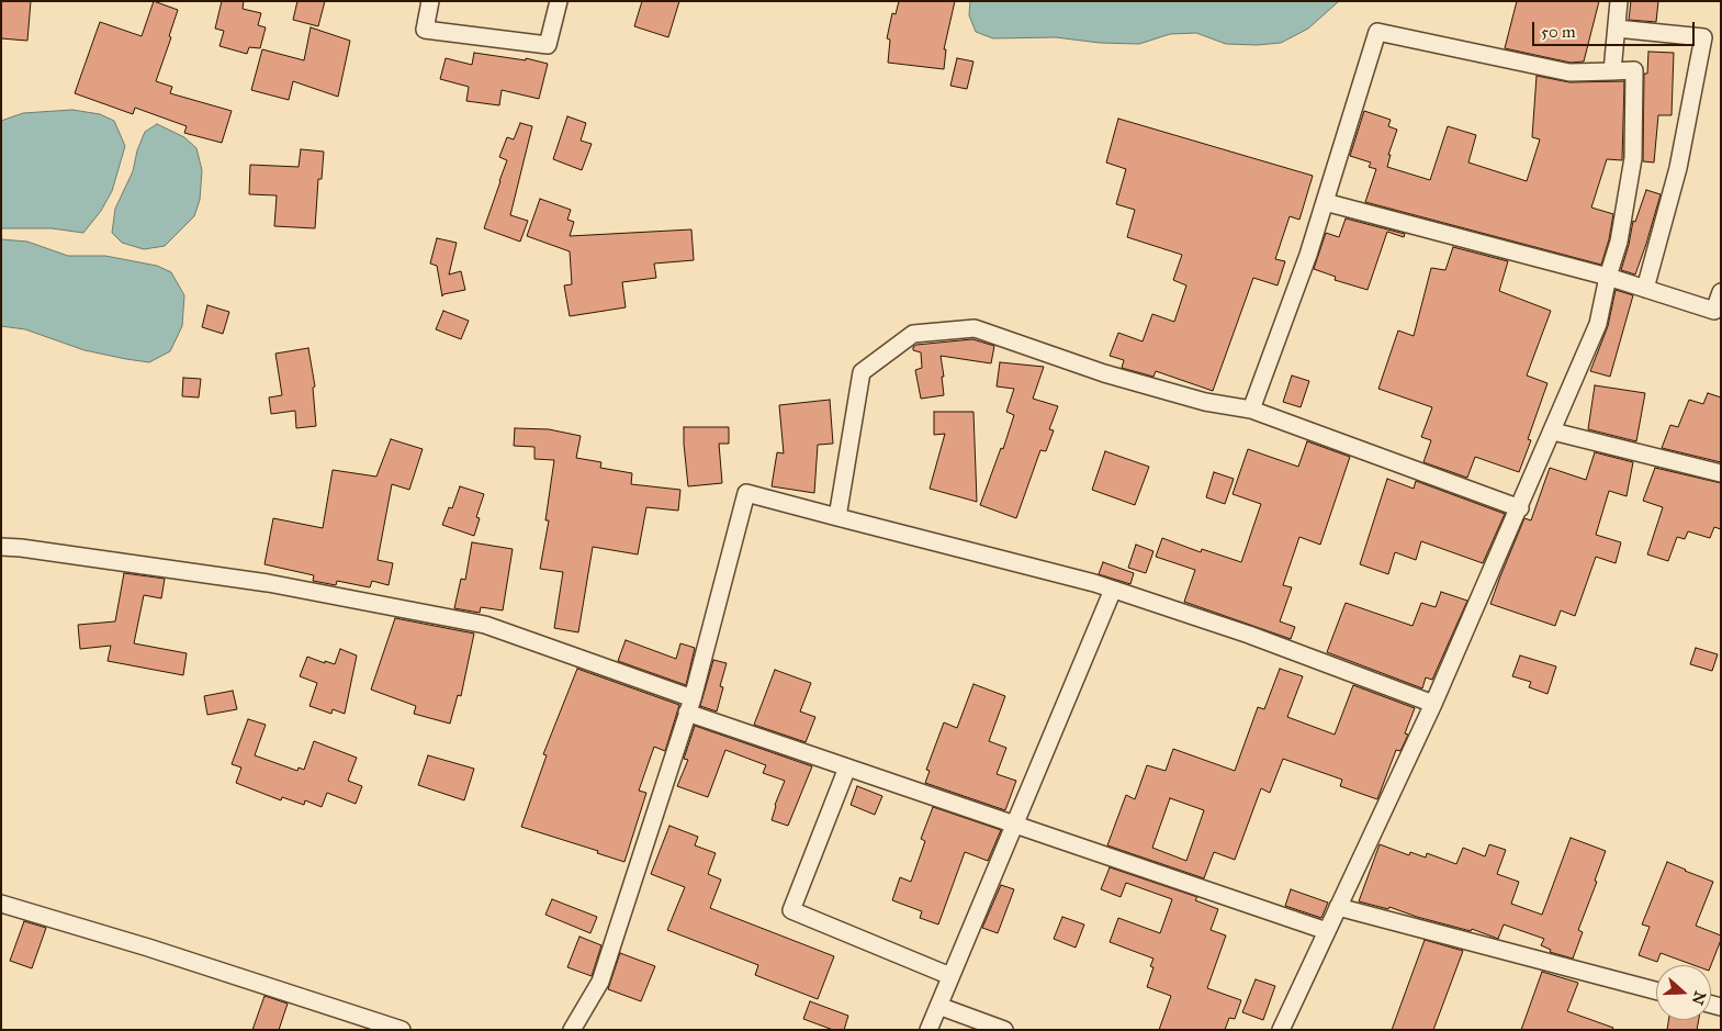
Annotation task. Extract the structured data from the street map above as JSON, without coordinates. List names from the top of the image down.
{
  "scale_bar": "50 m",
  "north": "right"
}
